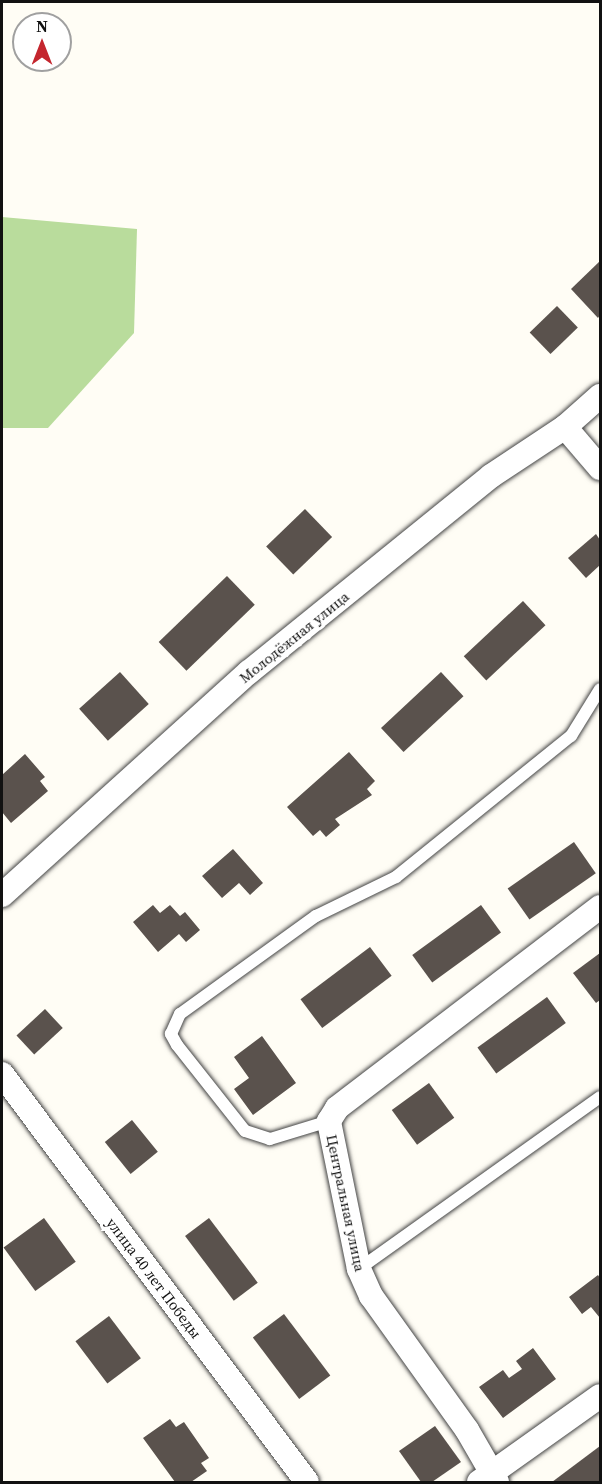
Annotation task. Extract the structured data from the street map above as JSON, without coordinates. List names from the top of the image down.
{
  "streets": {
    "street": ["Молодёжная улица", "Центральная улица", "улица 40 лет Победы"]
  },
  "north": "top"
}
